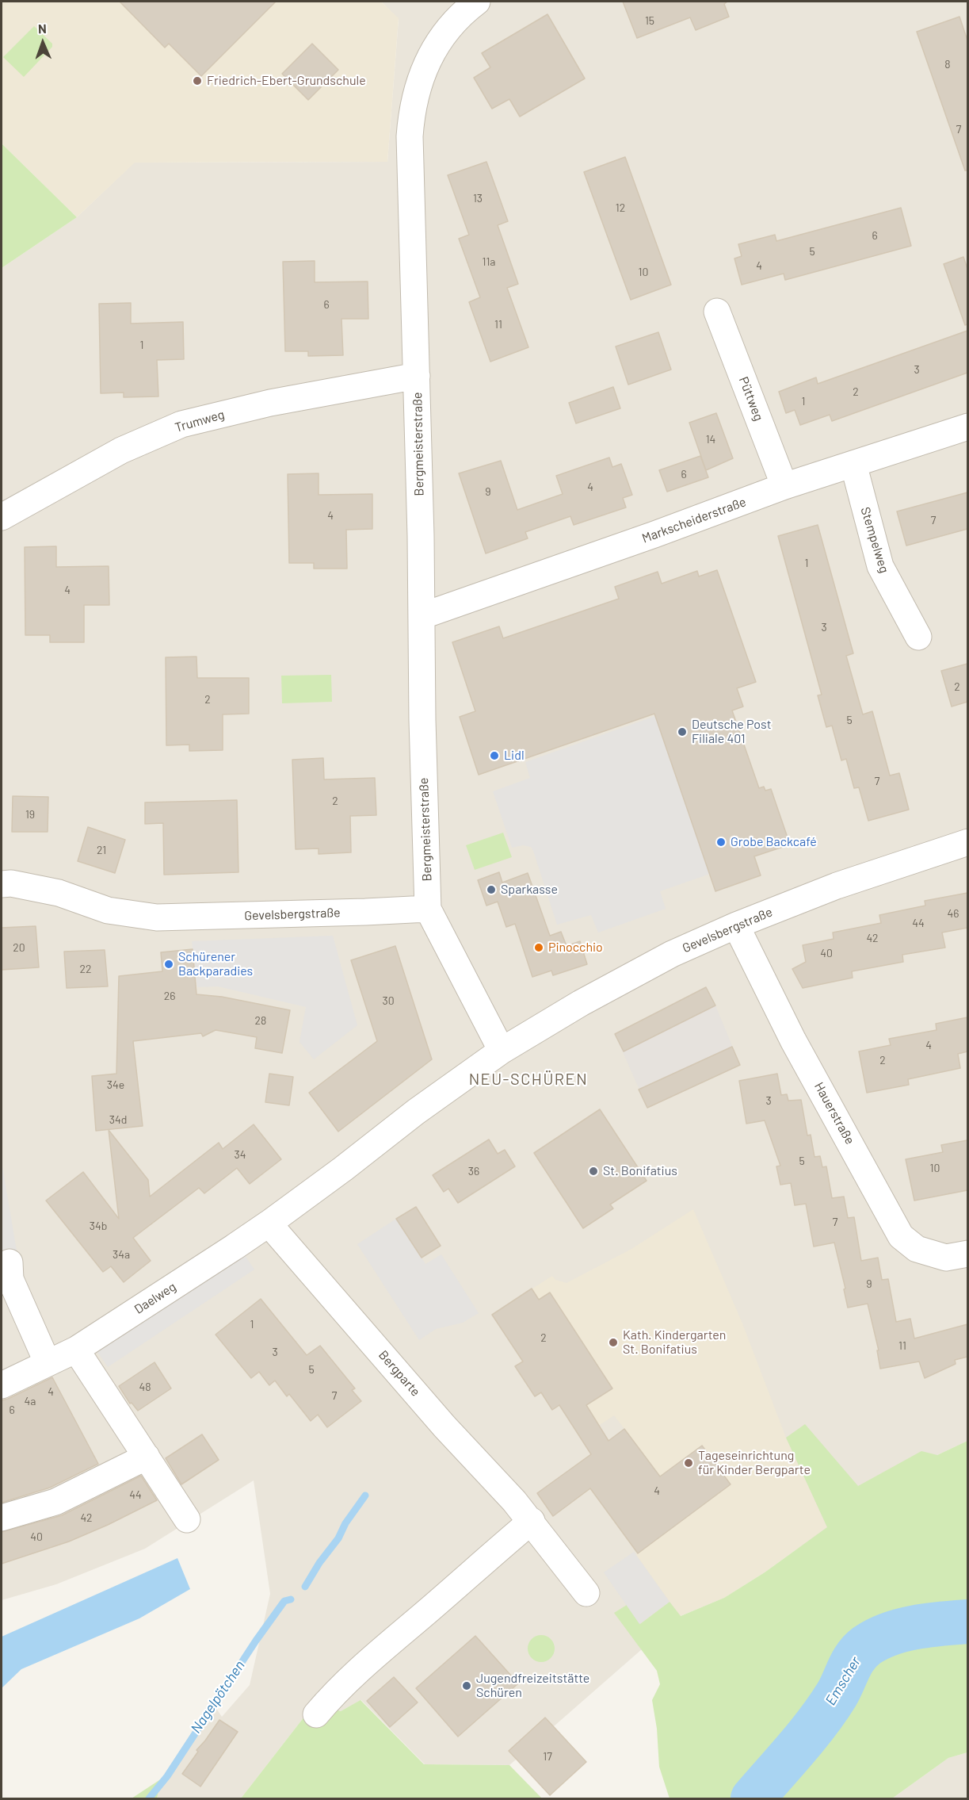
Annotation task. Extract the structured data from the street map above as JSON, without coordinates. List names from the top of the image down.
{
  "streets": {
    "street": [
      "Püttweg",
      "Trumweg",
      "Bergmeisterstraße",
      "Markscheiderstraße",
      "Stempelweg",
      "Gevelsbergstraße",
      "Hauerstraße",
      "Daelweg",
      "Bergparte"
    ]
  },
  "crossings": [
    ["Püttweg", "Markscheiderstraße"],
    ["Trumweg", "Bergmeisterstraße"],
    ["Bergmeisterstraße", "Markscheiderstraße"],
    ["Bergmeisterstraße", "Gevelsbergstraße"],
    ["Markscheiderstraße", "Stempelweg"],
    ["Gevelsbergstraße", "Hauerstraße"],
    ["Gevelsbergstraße", "Daelweg"],
    ["Gevelsbergstraße", "Bergparte"]
  ],
  "districts": ["NEU-SCHÜREN"],
  "water": ["Emscher", "Nagelpötchen"],
  "places": [
    "Friedrich-Ebert-Grundschule",
    "Deutsche Post Filiale 401",
    "Lidl",
    "Grobe Backcafé",
    "Sparkasse",
    "Pinocchio",
    "Schürener Backparadies",
    "St. Bonifatius",
    "Kath. Kindergarten St. Bonifatius",
    "Tageseinrichtung für Kinder Bergparte",
    "Jugendfreizeitstätte Schüren"
  ],
  "house_numbers": [
    "15",
    "8",
    "7",
    "13",
    "12",
    "6",
    "5",
    "11a",
    "4",
    "10",
    "6",
    "11",
    "1",
    "3",
    "2",
    "1",
    "14",
    "6",
    "4",
    "9",
    "4",
    "7",
    "1",
    "4",
    "3",
    "2",
    "2",
    "5",
    "7",
    "2",
    "19",
    "21",
    "46",
    "44",
    "42",
    "20",
    "40",
    "22",
    "26",
    "30",
    "28",
    "4",
    "2",
    "34e",
    "3",
    "34d",
    "34",
    "5",
    "10",
    "36",
    "7",
    "34b",
    "34a",
    "9",
    "1",
    "2",
    "11",
    "3",
    "5",
    "48",
    "4",
    "7",
    "4a",
    "6",
    "4",
    "44",
    "42",
    "40",
    "17"
  ],
  "north": "top"
}
